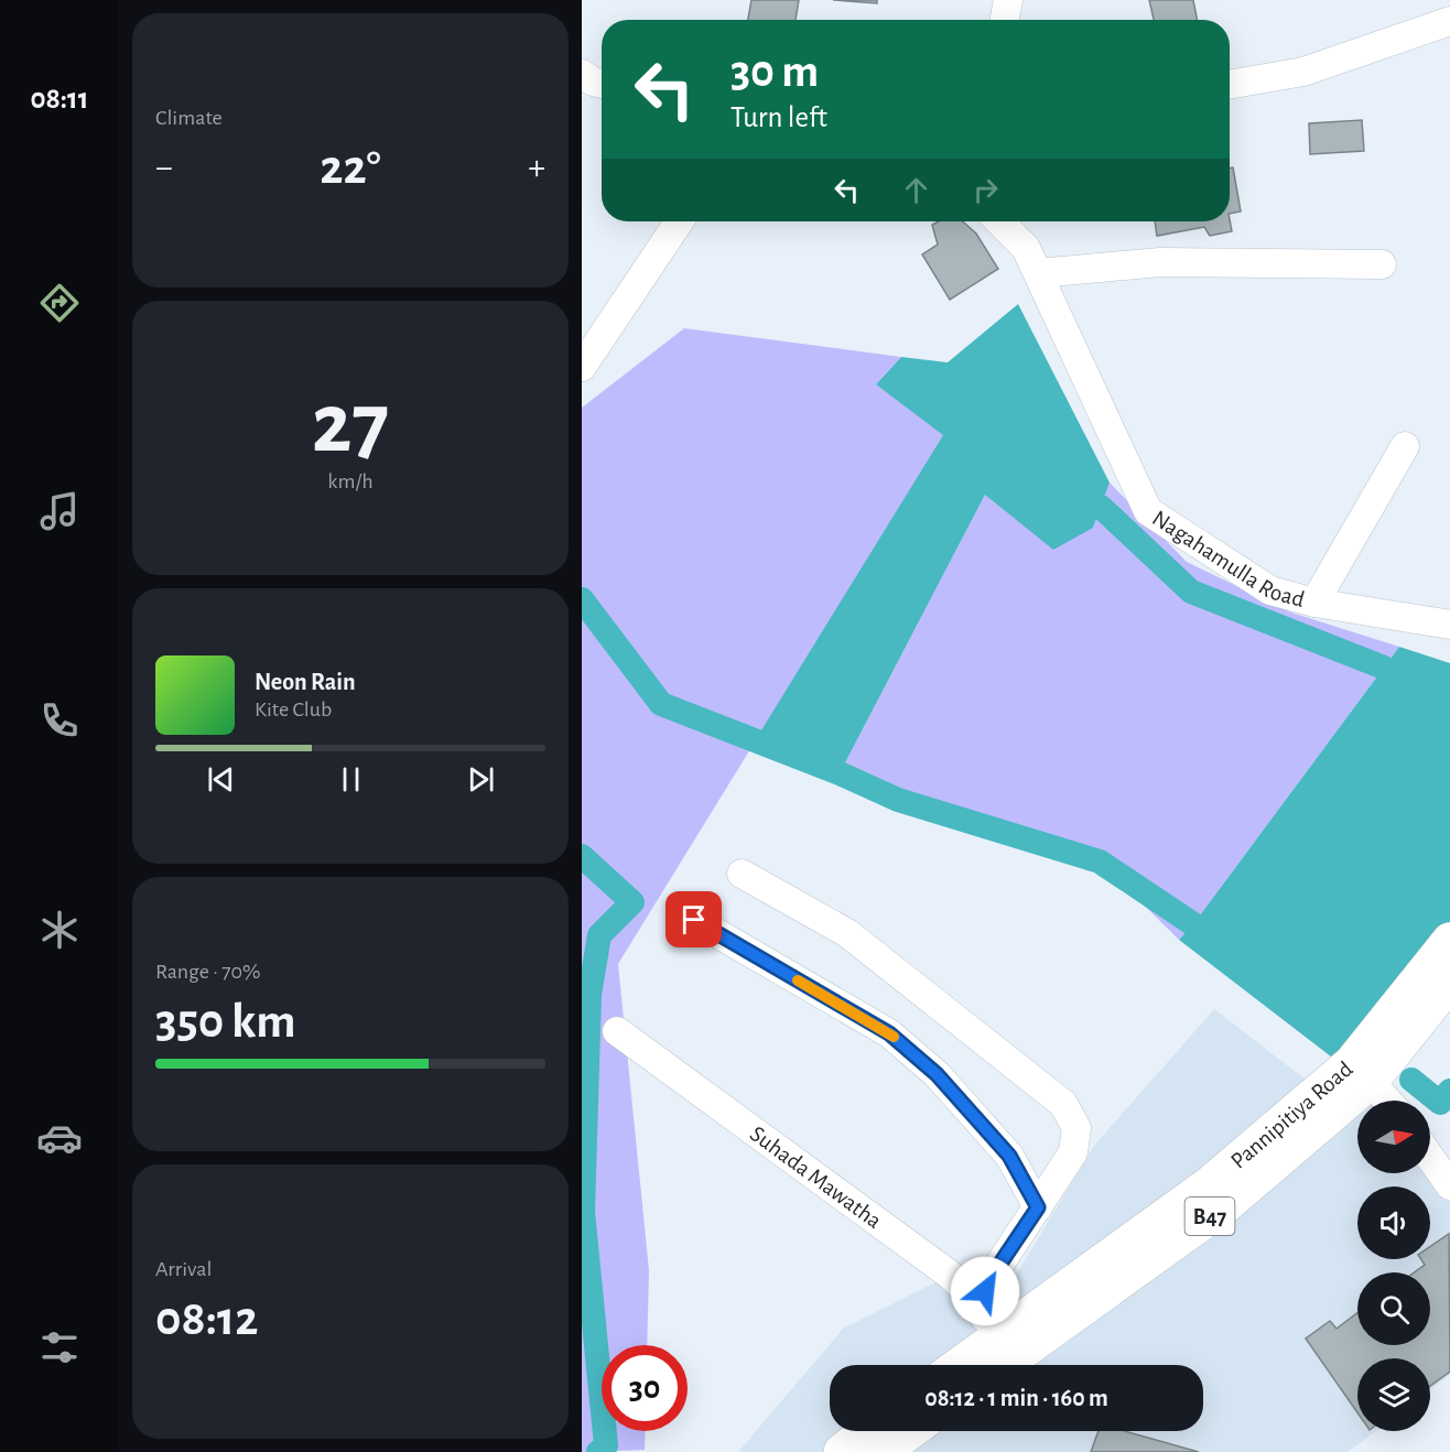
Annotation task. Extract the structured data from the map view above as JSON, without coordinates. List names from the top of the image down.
{
  "streets": {
    "main road": ["Pannipitiya Road", "B47"],
    "street": ["Nagahamulla Road", "Suhada Mawatha"]
  },
  "crossings": [
    ["Pannipitiya Road", "Suhada Mawatha"]
  ],
  "north": "right",
  "page": {
    "tabs": "08:11",
    "tile": [
      "Climate",
      ["27", "km/h"],
      ["Range · 70%", "350 km"],
      ["Arrival", "08:12"]
    ],
    "turn": ["30 m", "Turn left"],
    "heat": ["−", "22°", "+"],
    "song": ["Neon Rain", "Kite Club"],
    "limit": "30",
    "trip": "08:12 · 1 min · 160 m"
  }
}
